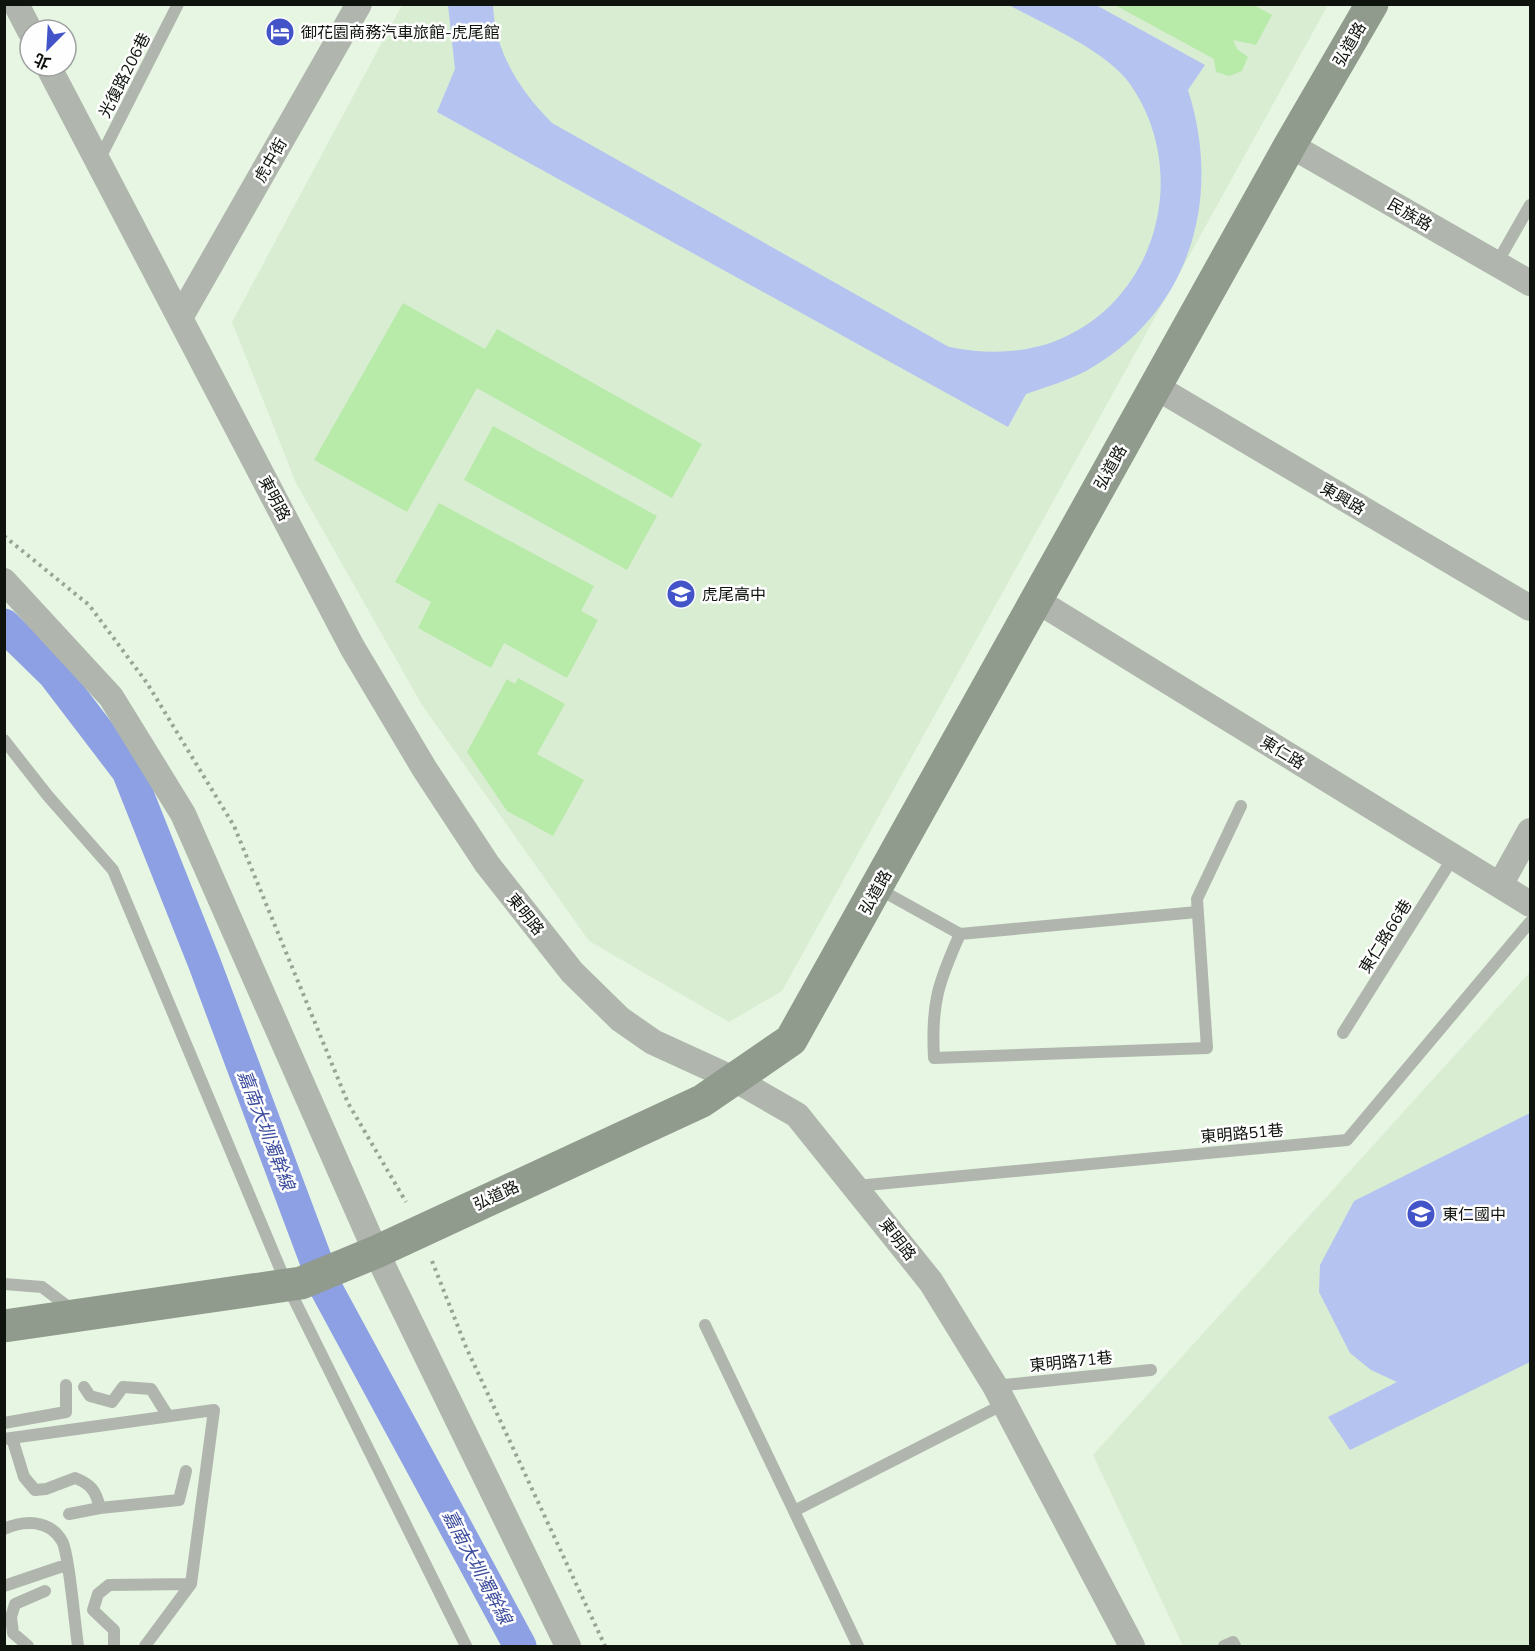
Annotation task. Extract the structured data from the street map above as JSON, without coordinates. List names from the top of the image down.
{
  "streets": {
    "street": [
      "弘道路",
      "虎中街",
      "民族路",
      "東明路",
      "東興路",
      "東仁路"
    ],
    "lane": [
      "光復路206巷",
      "東仁路66巷",
      "東明路51巷",
      "東明路71巷"
    ]
  },
  "crossings": [
    ["弘道路", "民族路"],
    ["弘道路", "東明路"],
    ["弘道路", "東興路"],
    ["弘道路", "東仁路"],
    ["光復路206巷", "東明路"],
    ["虎中街", "東明路"],
    ["東明路", "東明路51巷"],
    ["東明路", "東明路71巷"],
    ["東仁路", "東仁路66巷"]
  ],
  "water": ["嘉南大圳濁幹線"],
  "places": {
    "hotel": ["御花園商務汽車旅館-虎尾館"],
    "school or university": ["虎尾高中", "東仁國中"]
  },
  "north": "bottom left"
}
